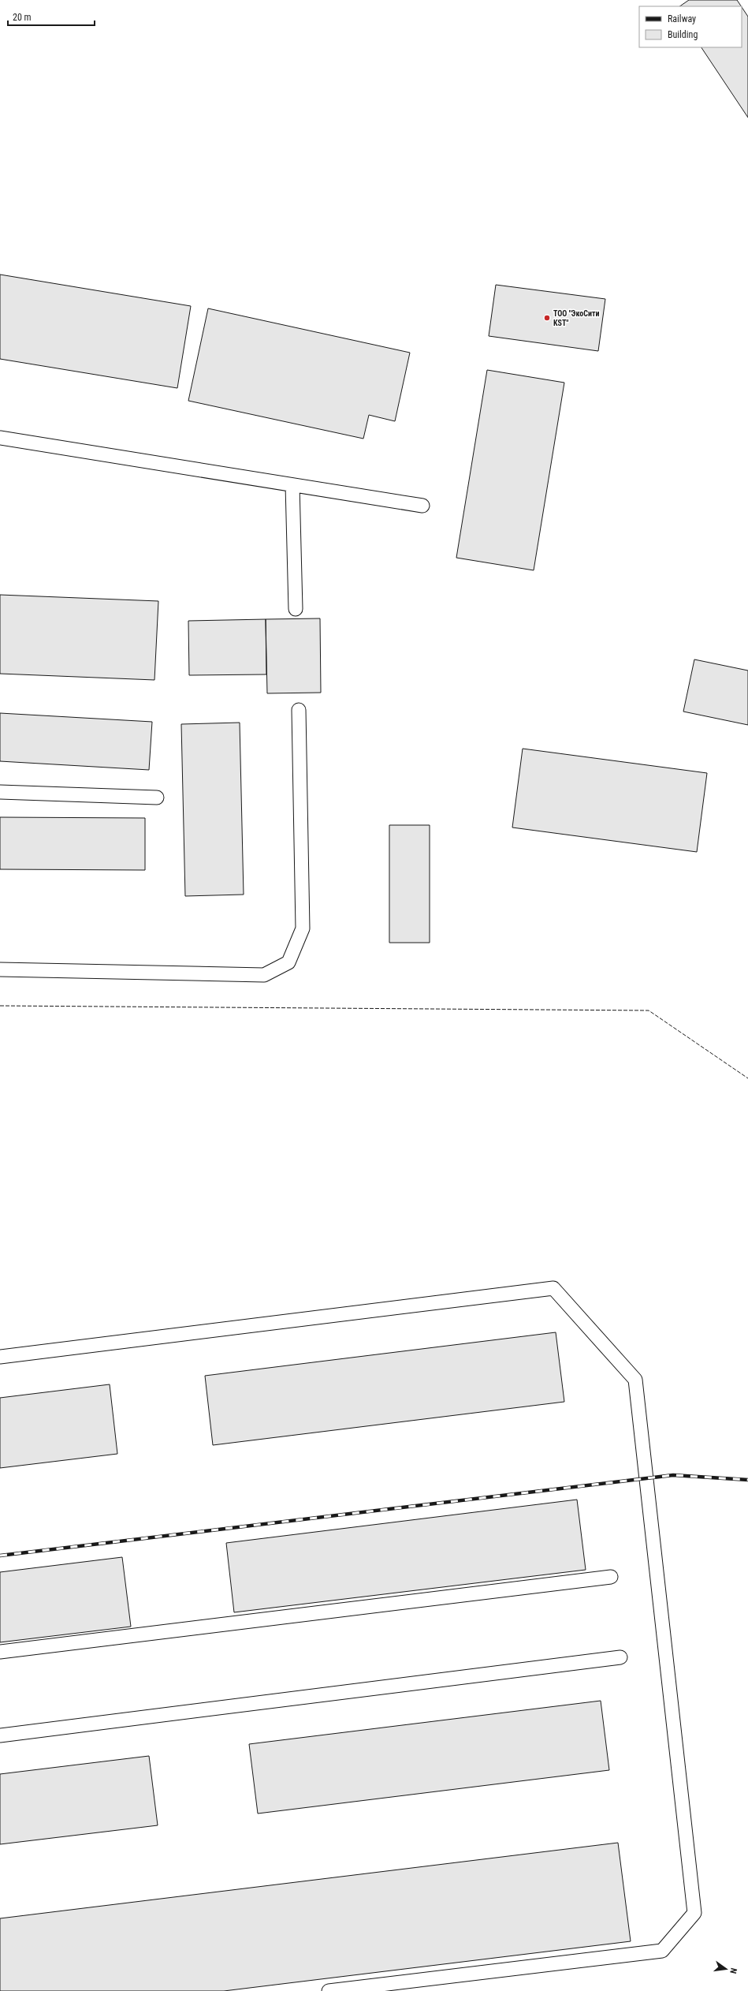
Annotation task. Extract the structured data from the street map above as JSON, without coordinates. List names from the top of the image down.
{
  "places": ["ТОО \"ЭкоСити KST\""],
  "legend": ["Railway", "Building"],
  "scale_bar": "20 m",
  "north": "right"
}
